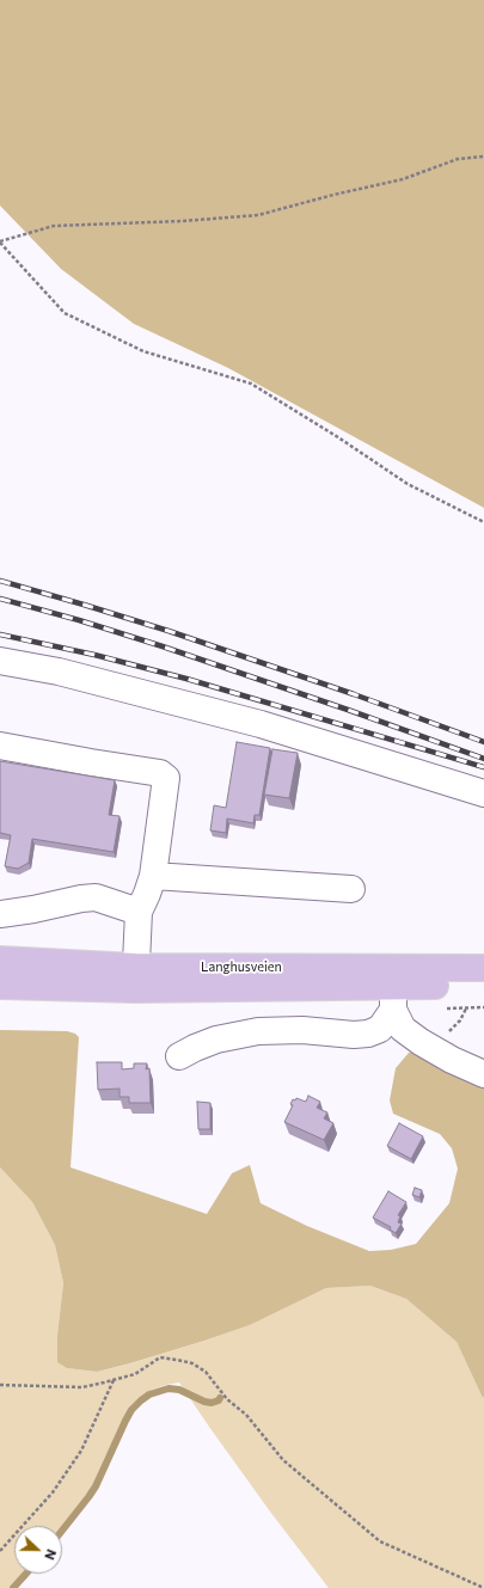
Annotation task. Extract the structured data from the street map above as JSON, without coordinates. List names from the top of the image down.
{
  "streets": {
    "main road": ["Langhusveien"]
  },
  "north": "right"
}
